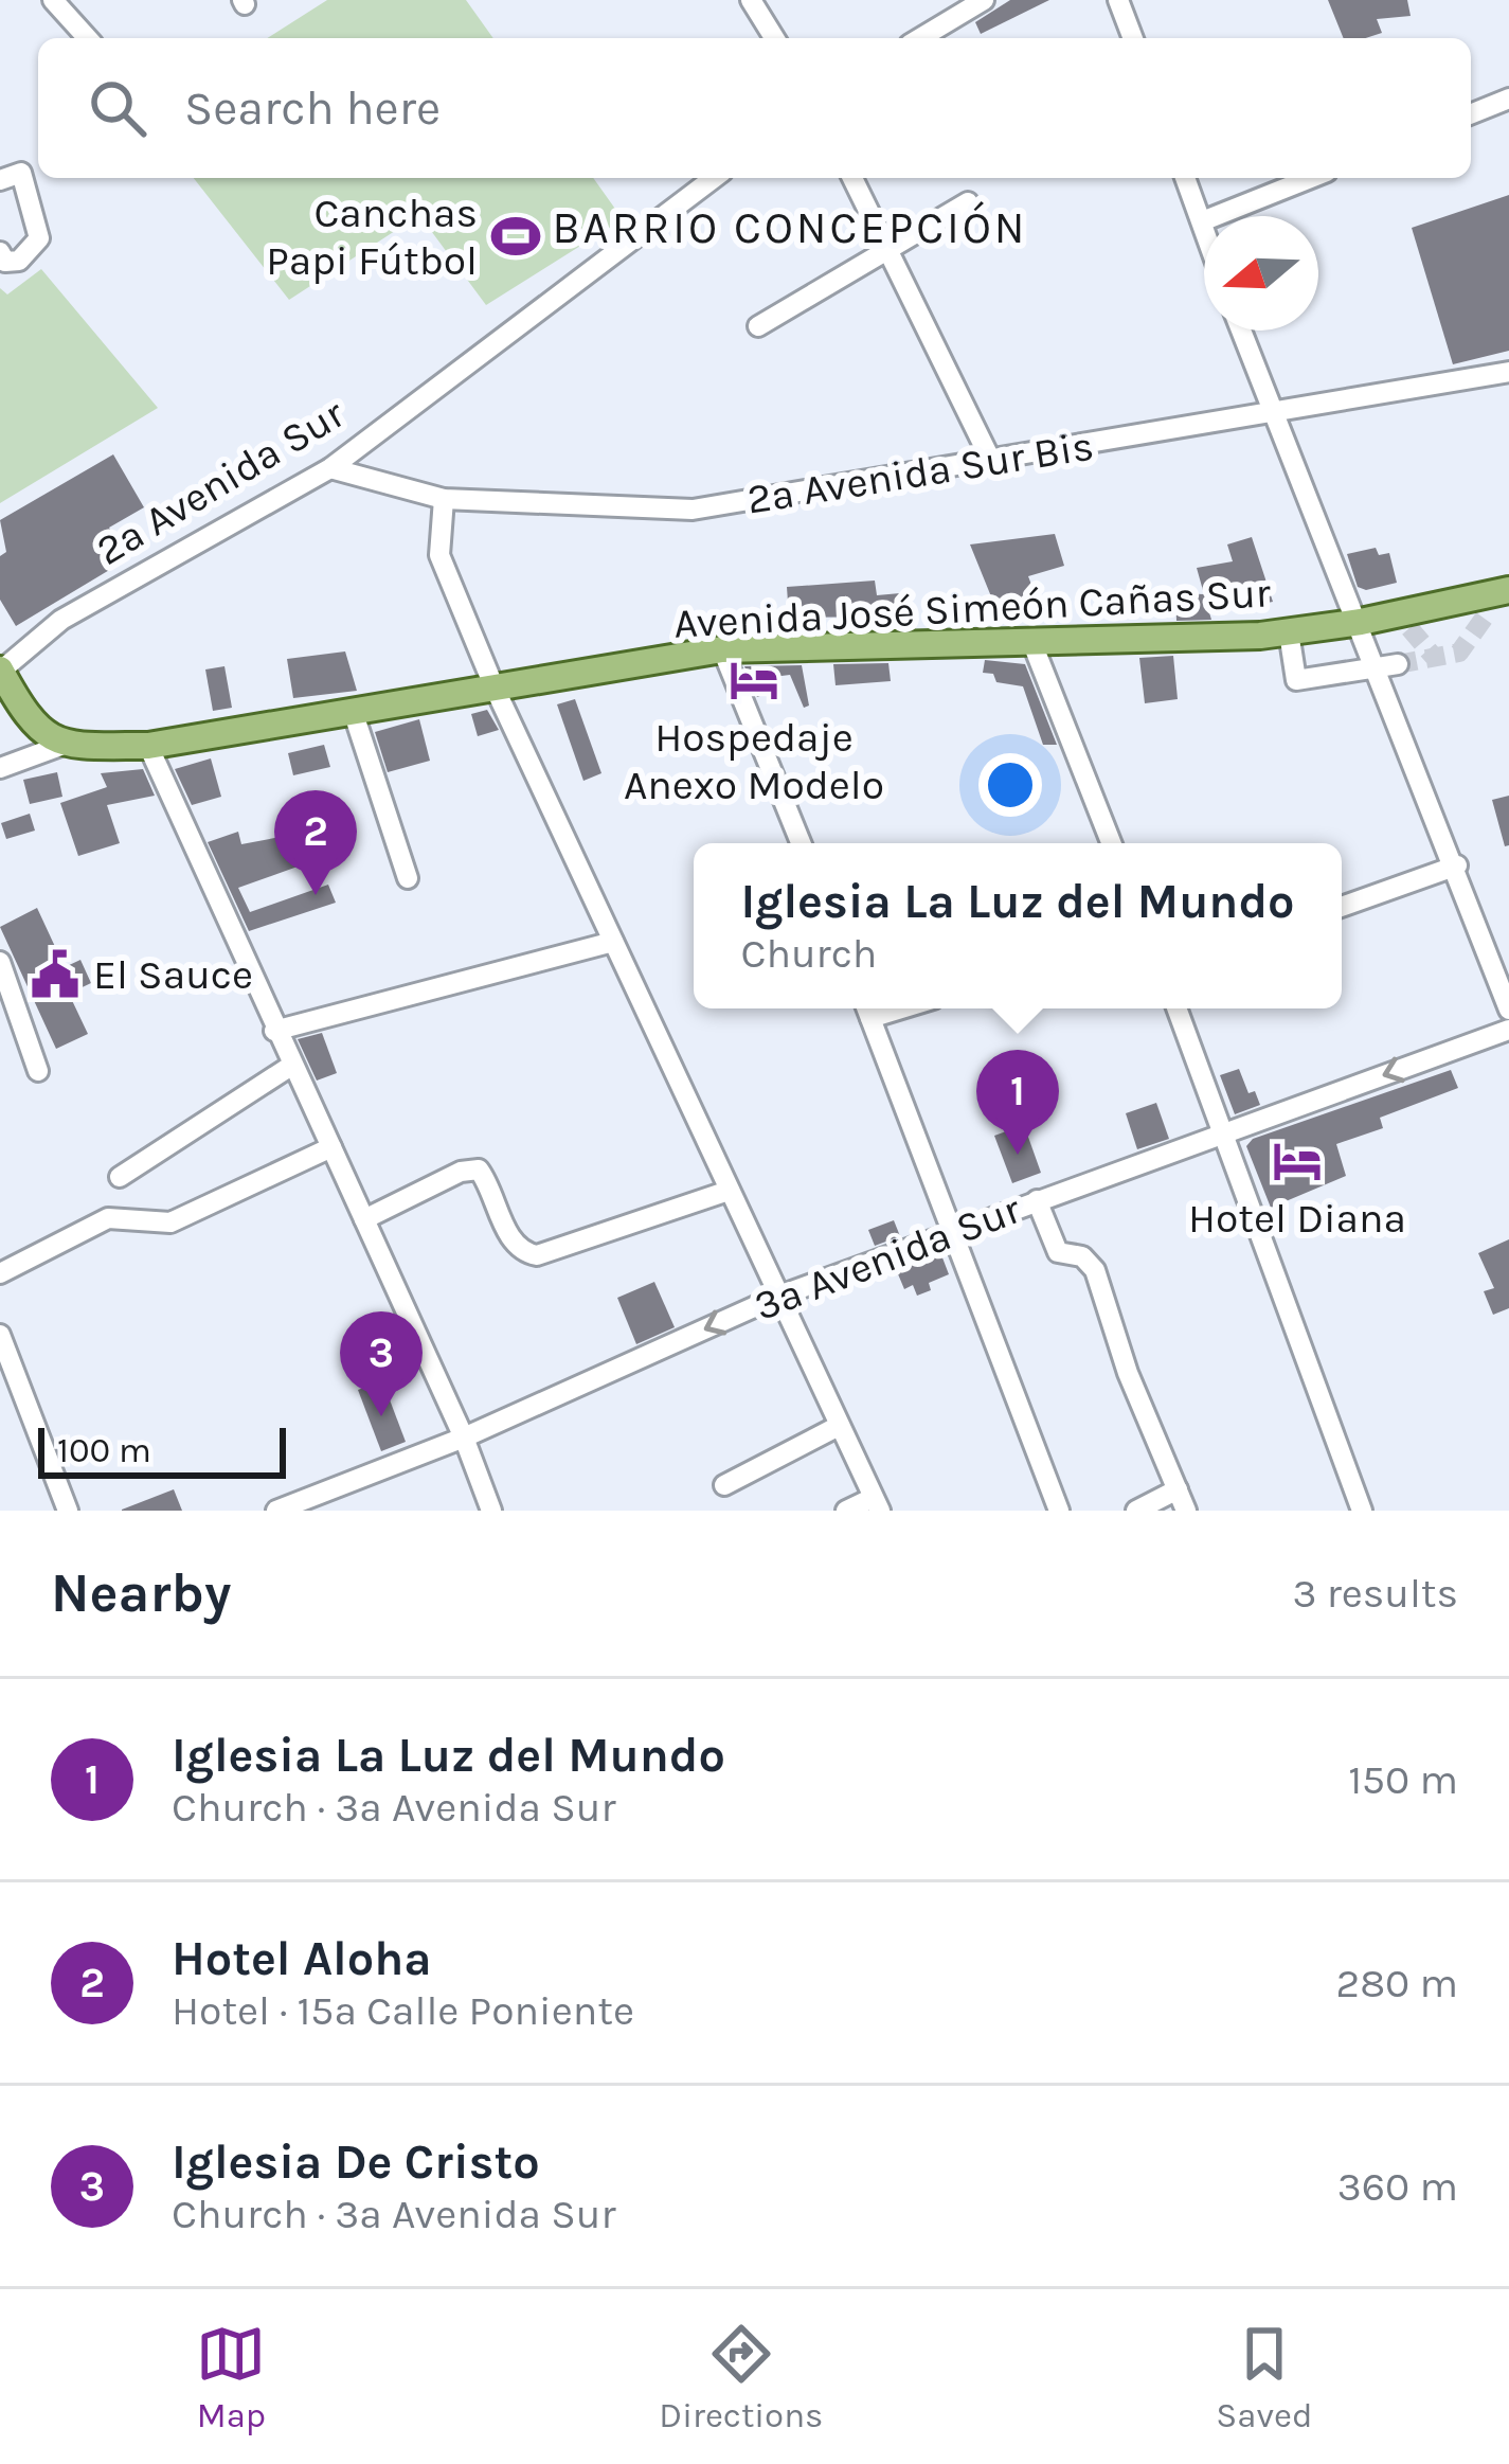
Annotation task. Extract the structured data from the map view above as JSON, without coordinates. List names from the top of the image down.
{
  "streets": {
    "main road": ["Avenida José Simeón Cañas Sur"],
    "street": ["2a Avenida Sur Bis", "2a Avenida Sur", "3a Avenida Sur"]
  },
  "crossings": [
    ["2a Avenida Sur Bis", "2a Avenida Sur"]
  ],
  "one_way": ["3a Avenida Sur"],
  "districts": ["BARRIO CONCEPCIÓN"],
  "places": {
    "sports": ["Canchas Papi Fútbol"],
    "hotel": ["Hospedaje Anexo Modelo", "Hotel Diana"],
    "public building": ["El Sauce"]
  },
  "scale_bar": "100 m",
  "north": "left",
  "page": {
    "search": "Search here",
    "pins": ["2", "1", "3"],
    "popup": ["Iglesia La Luz del Mundo", "Church"],
    "scale": "100 m",
    "heading": ["Nearby", "3 results"],
    "list": [
      {
        "mark": "1",
        "name": "Iglesia La Luz del Mundo",
        "note": "Church · 3a Avenida Sur",
        "value": "150 m"
      },
      {
        "mark": "2",
        "name": "Hotel Aloha",
        "note": "Hotel · 15a Calle Poniente",
        "value": "280 m"
      },
      {
        "mark": "3",
        "name": "Iglesia De Cristo",
        "note": "Church · 3a Avenida Sur",
        "value": "360 m"
      }
    ],
    "nav": ["Map", "Directions", "Saved"]
  }
}
